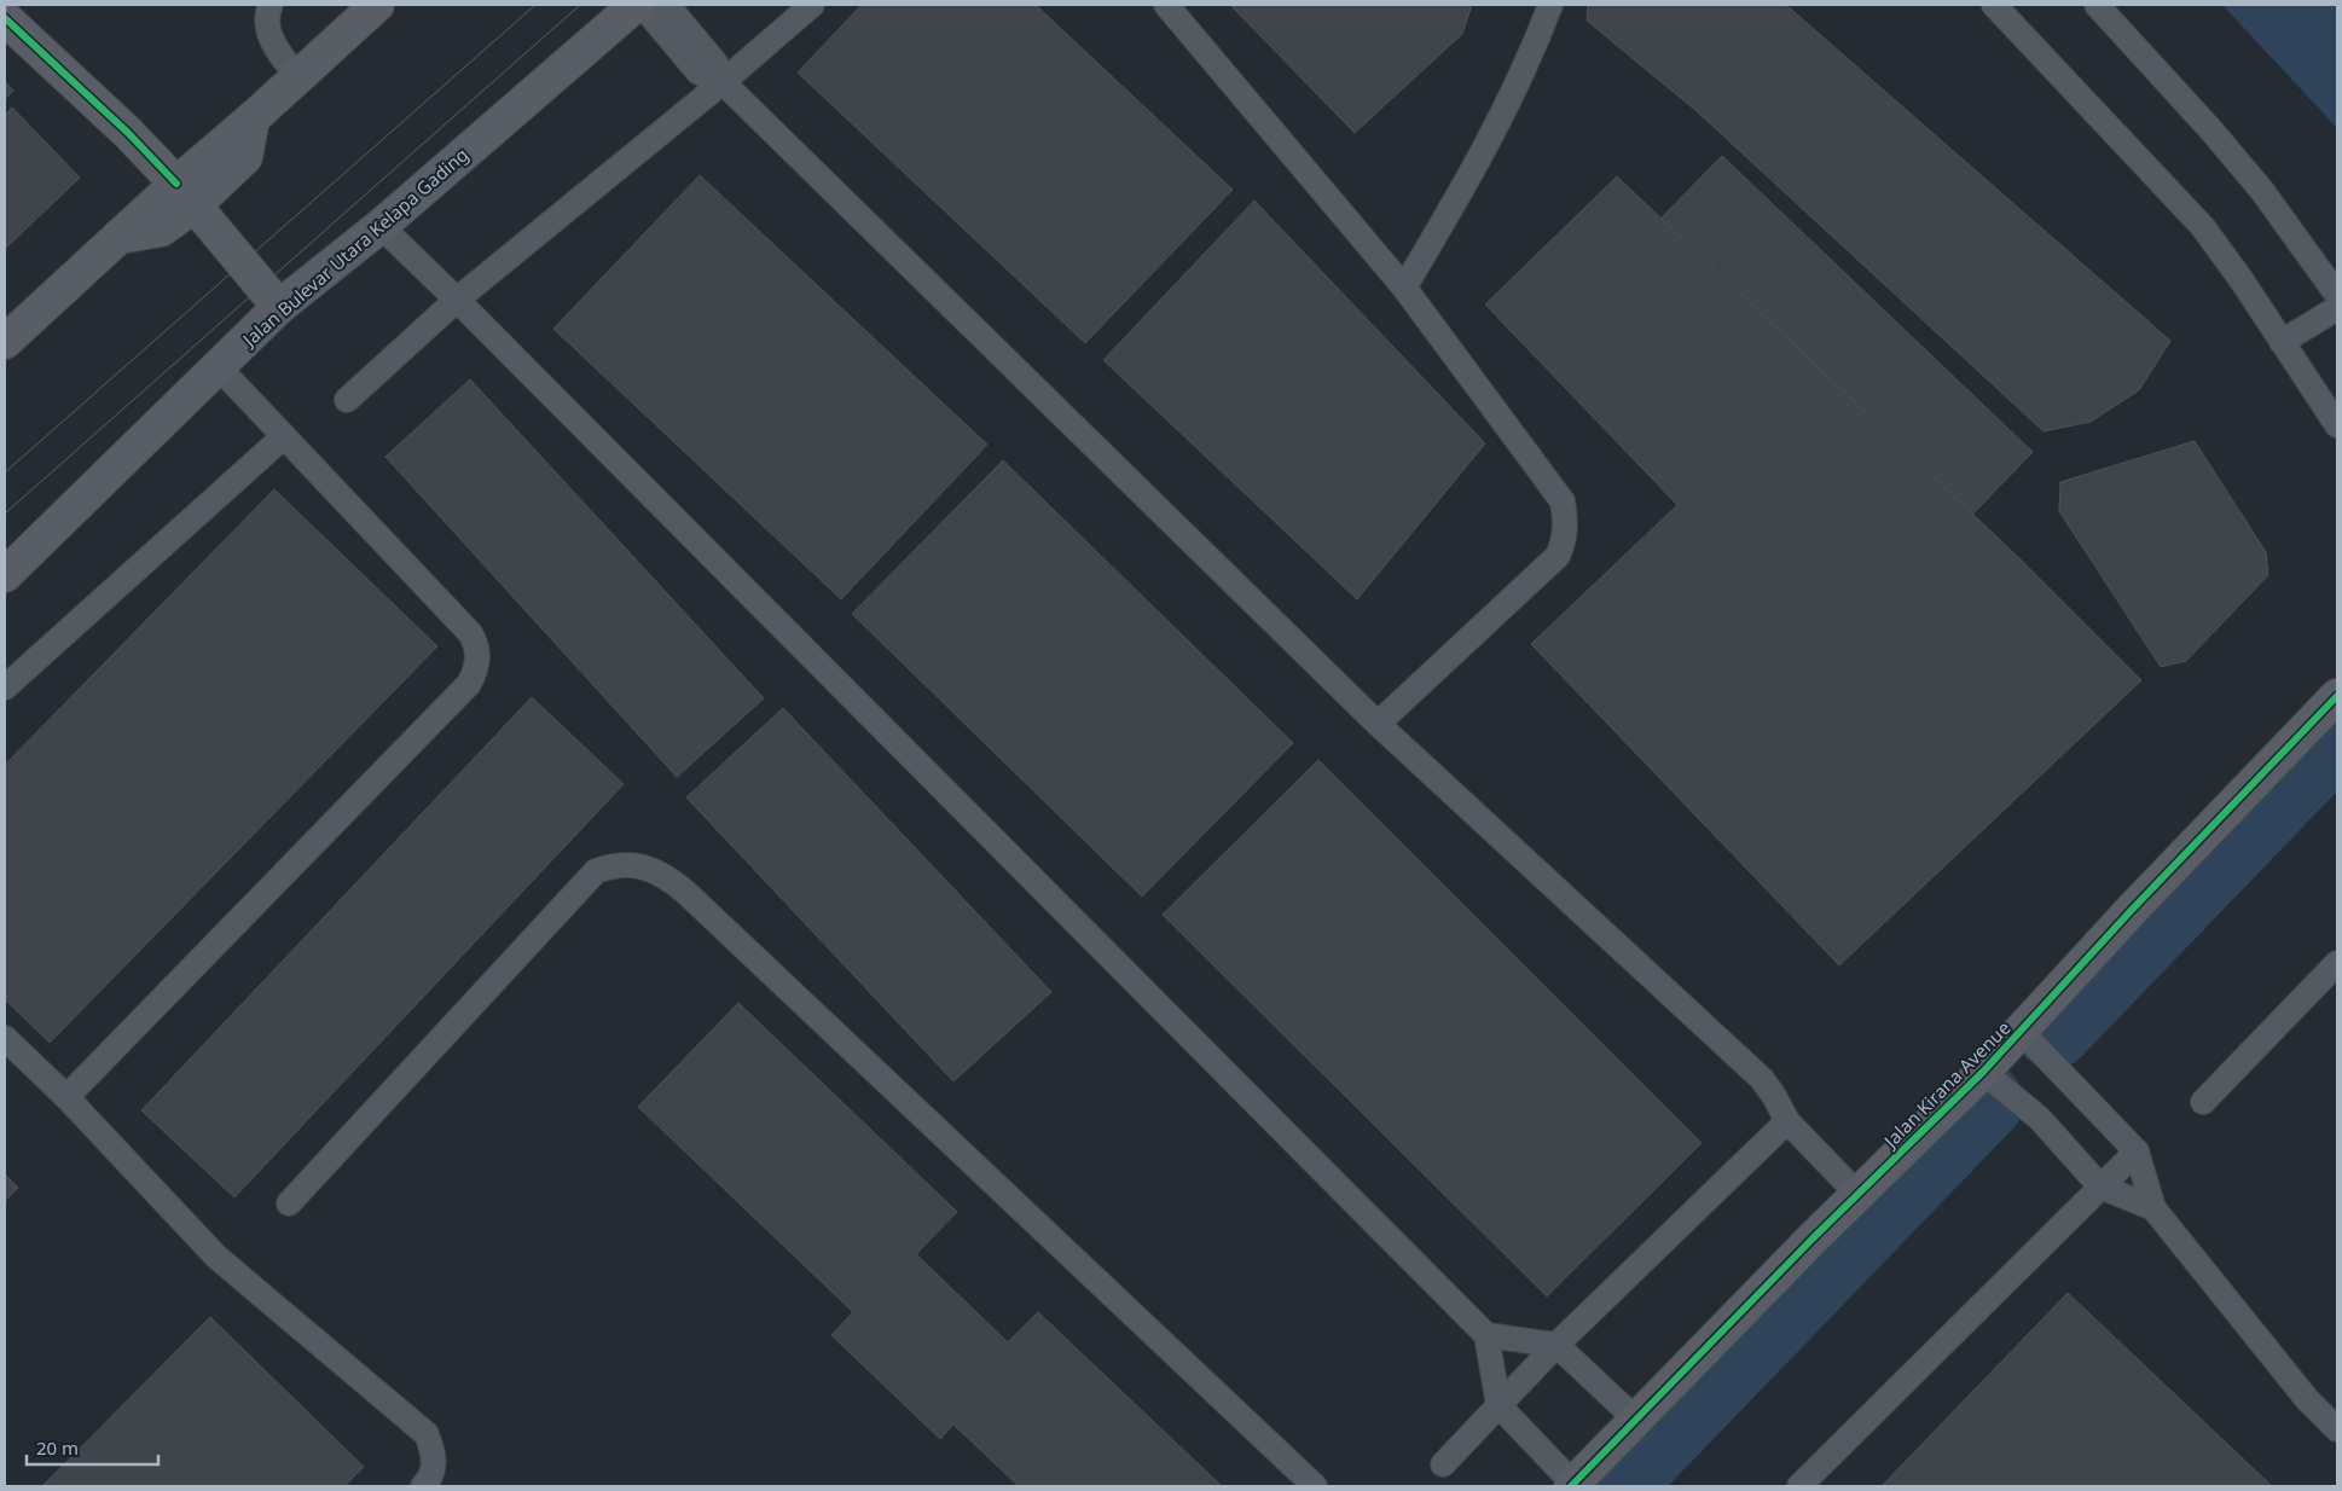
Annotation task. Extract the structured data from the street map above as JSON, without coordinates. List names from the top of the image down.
{
  "streets": {
    "main road": ["Jalan Bulevar Utara Kelapa Gading", "Jalan Kirana Avenue"]
  },
  "scale_bar": "20 m"
}
